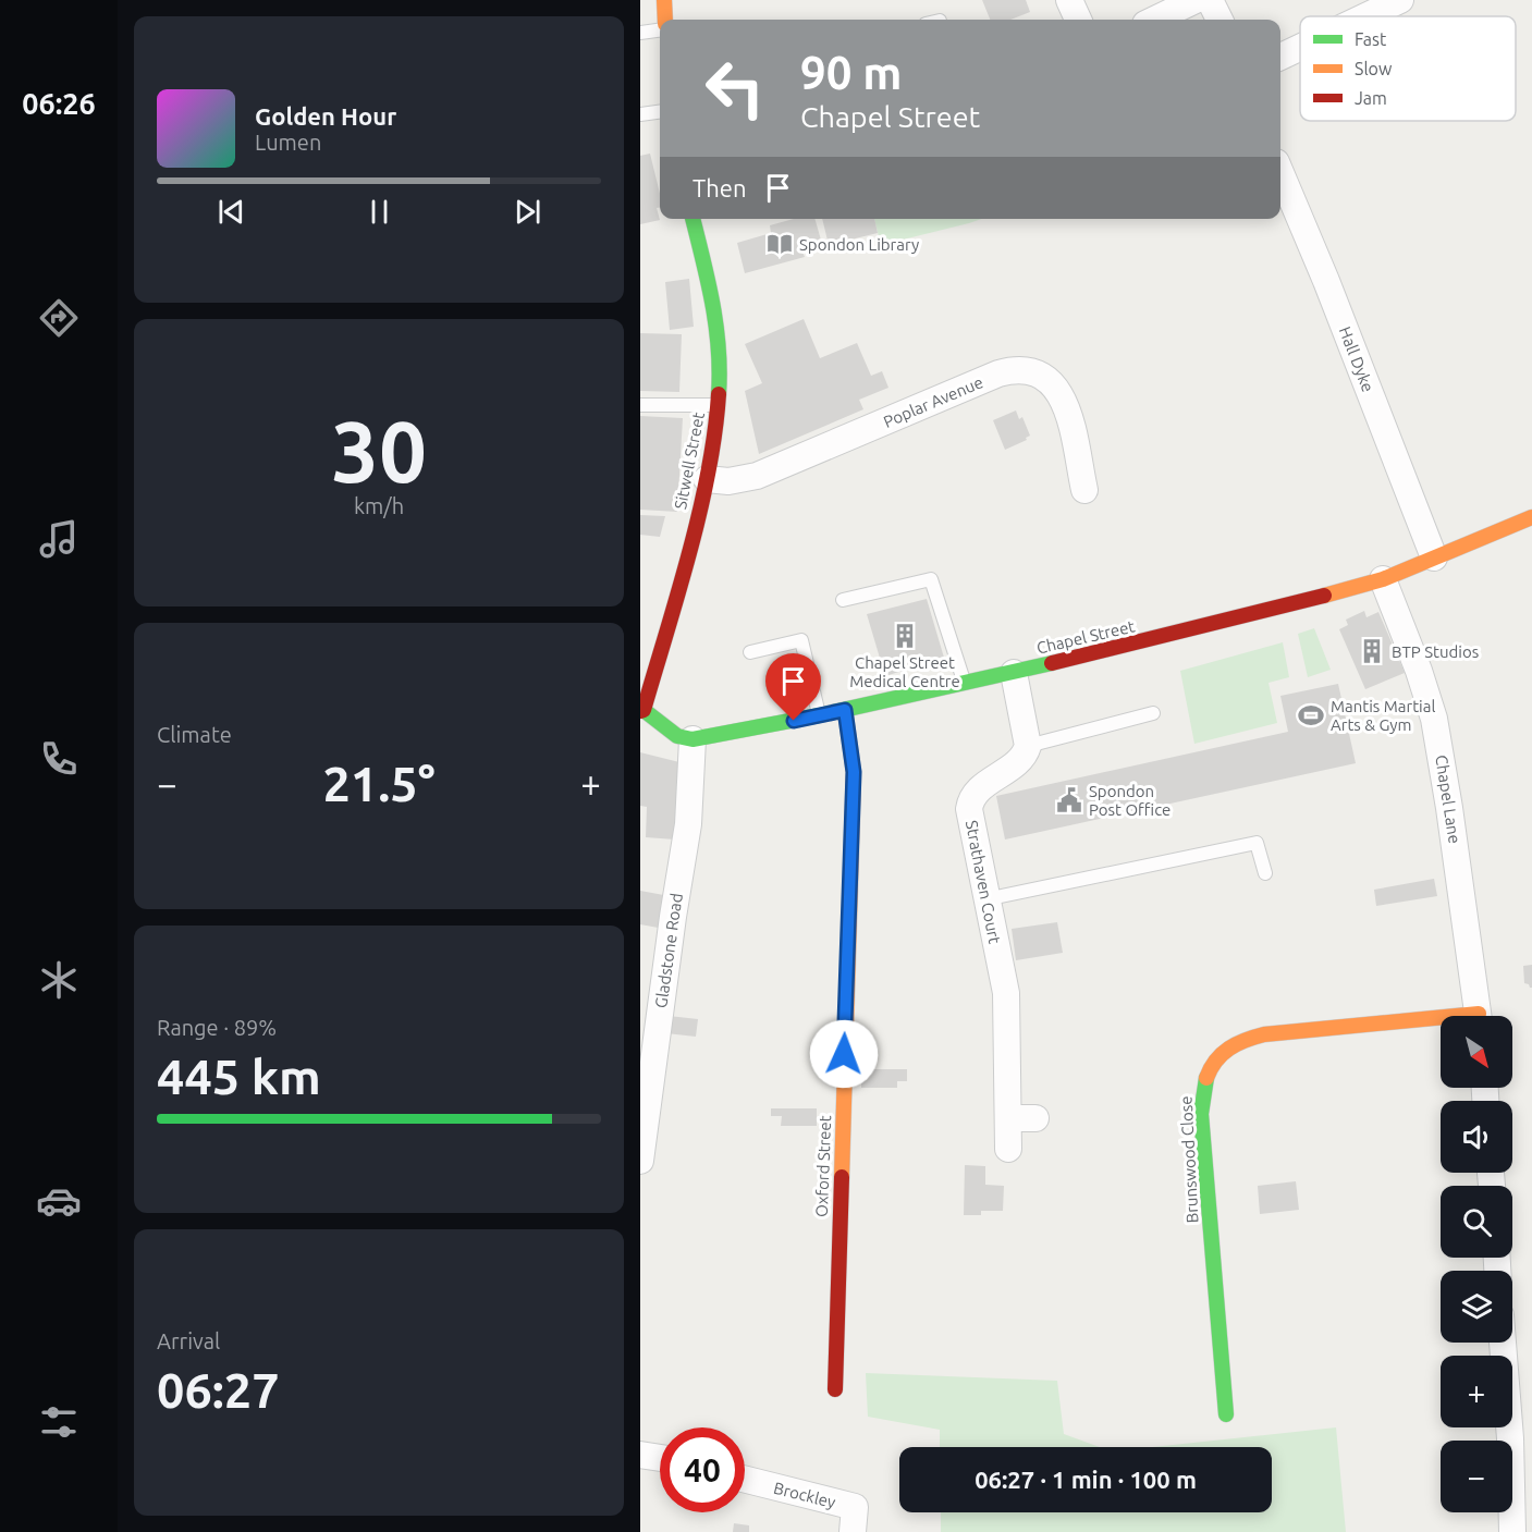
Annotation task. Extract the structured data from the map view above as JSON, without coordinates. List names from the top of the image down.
{
  "streets": {
    "street": [
      "Hall Dyke",
      "Poplar Avenue",
      "Sitwell Street",
      "Chapel Street",
      "Chapel Lane",
      "Strathaven Court",
      "Gladstone Road",
      "Brunswood Close",
      "Oxford Street",
      "Brockley"
    ]
  },
  "crossings": [
    ["Hall Dyke", "Chapel Street"],
    ["Poplar Avenue", "Sitwell Street"],
    ["Chapel Street", "Chapel Lane"],
    ["Chapel Street", "Gladstone Road"],
    ["Chapel Street", "Oxford Street"]
  ],
  "places": {
    "library": ["Spondon Library"],
    "building": ["Chapel Street Medical Centre", "BTP Studios"],
    "sports": ["Mantis Martial Arts & Gym"],
    "public building": ["Spondon Post Office"]
  },
  "legend": ["Fast", "Slow", "Jam"],
  "north": "bottom right",
  "page": {
    "tabs": "06:26",
    "turn": ["90 m", "Chapel Street"],
    "song": ["Golden Hour", "Lumen"],
    "then": "Then",
    "tile": [
      ["30", "km/h"],
      "Climate",
      ["Range · 89%", "445 km"],
      ["Arrival", "06:27"]
    ],
    "heat": ["−", "21.5°", "+"],
    "map_buttons": ["+", "−"],
    "limit": "40",
    "trip": "06:27 · 1 min · 100 m"
  }
}
